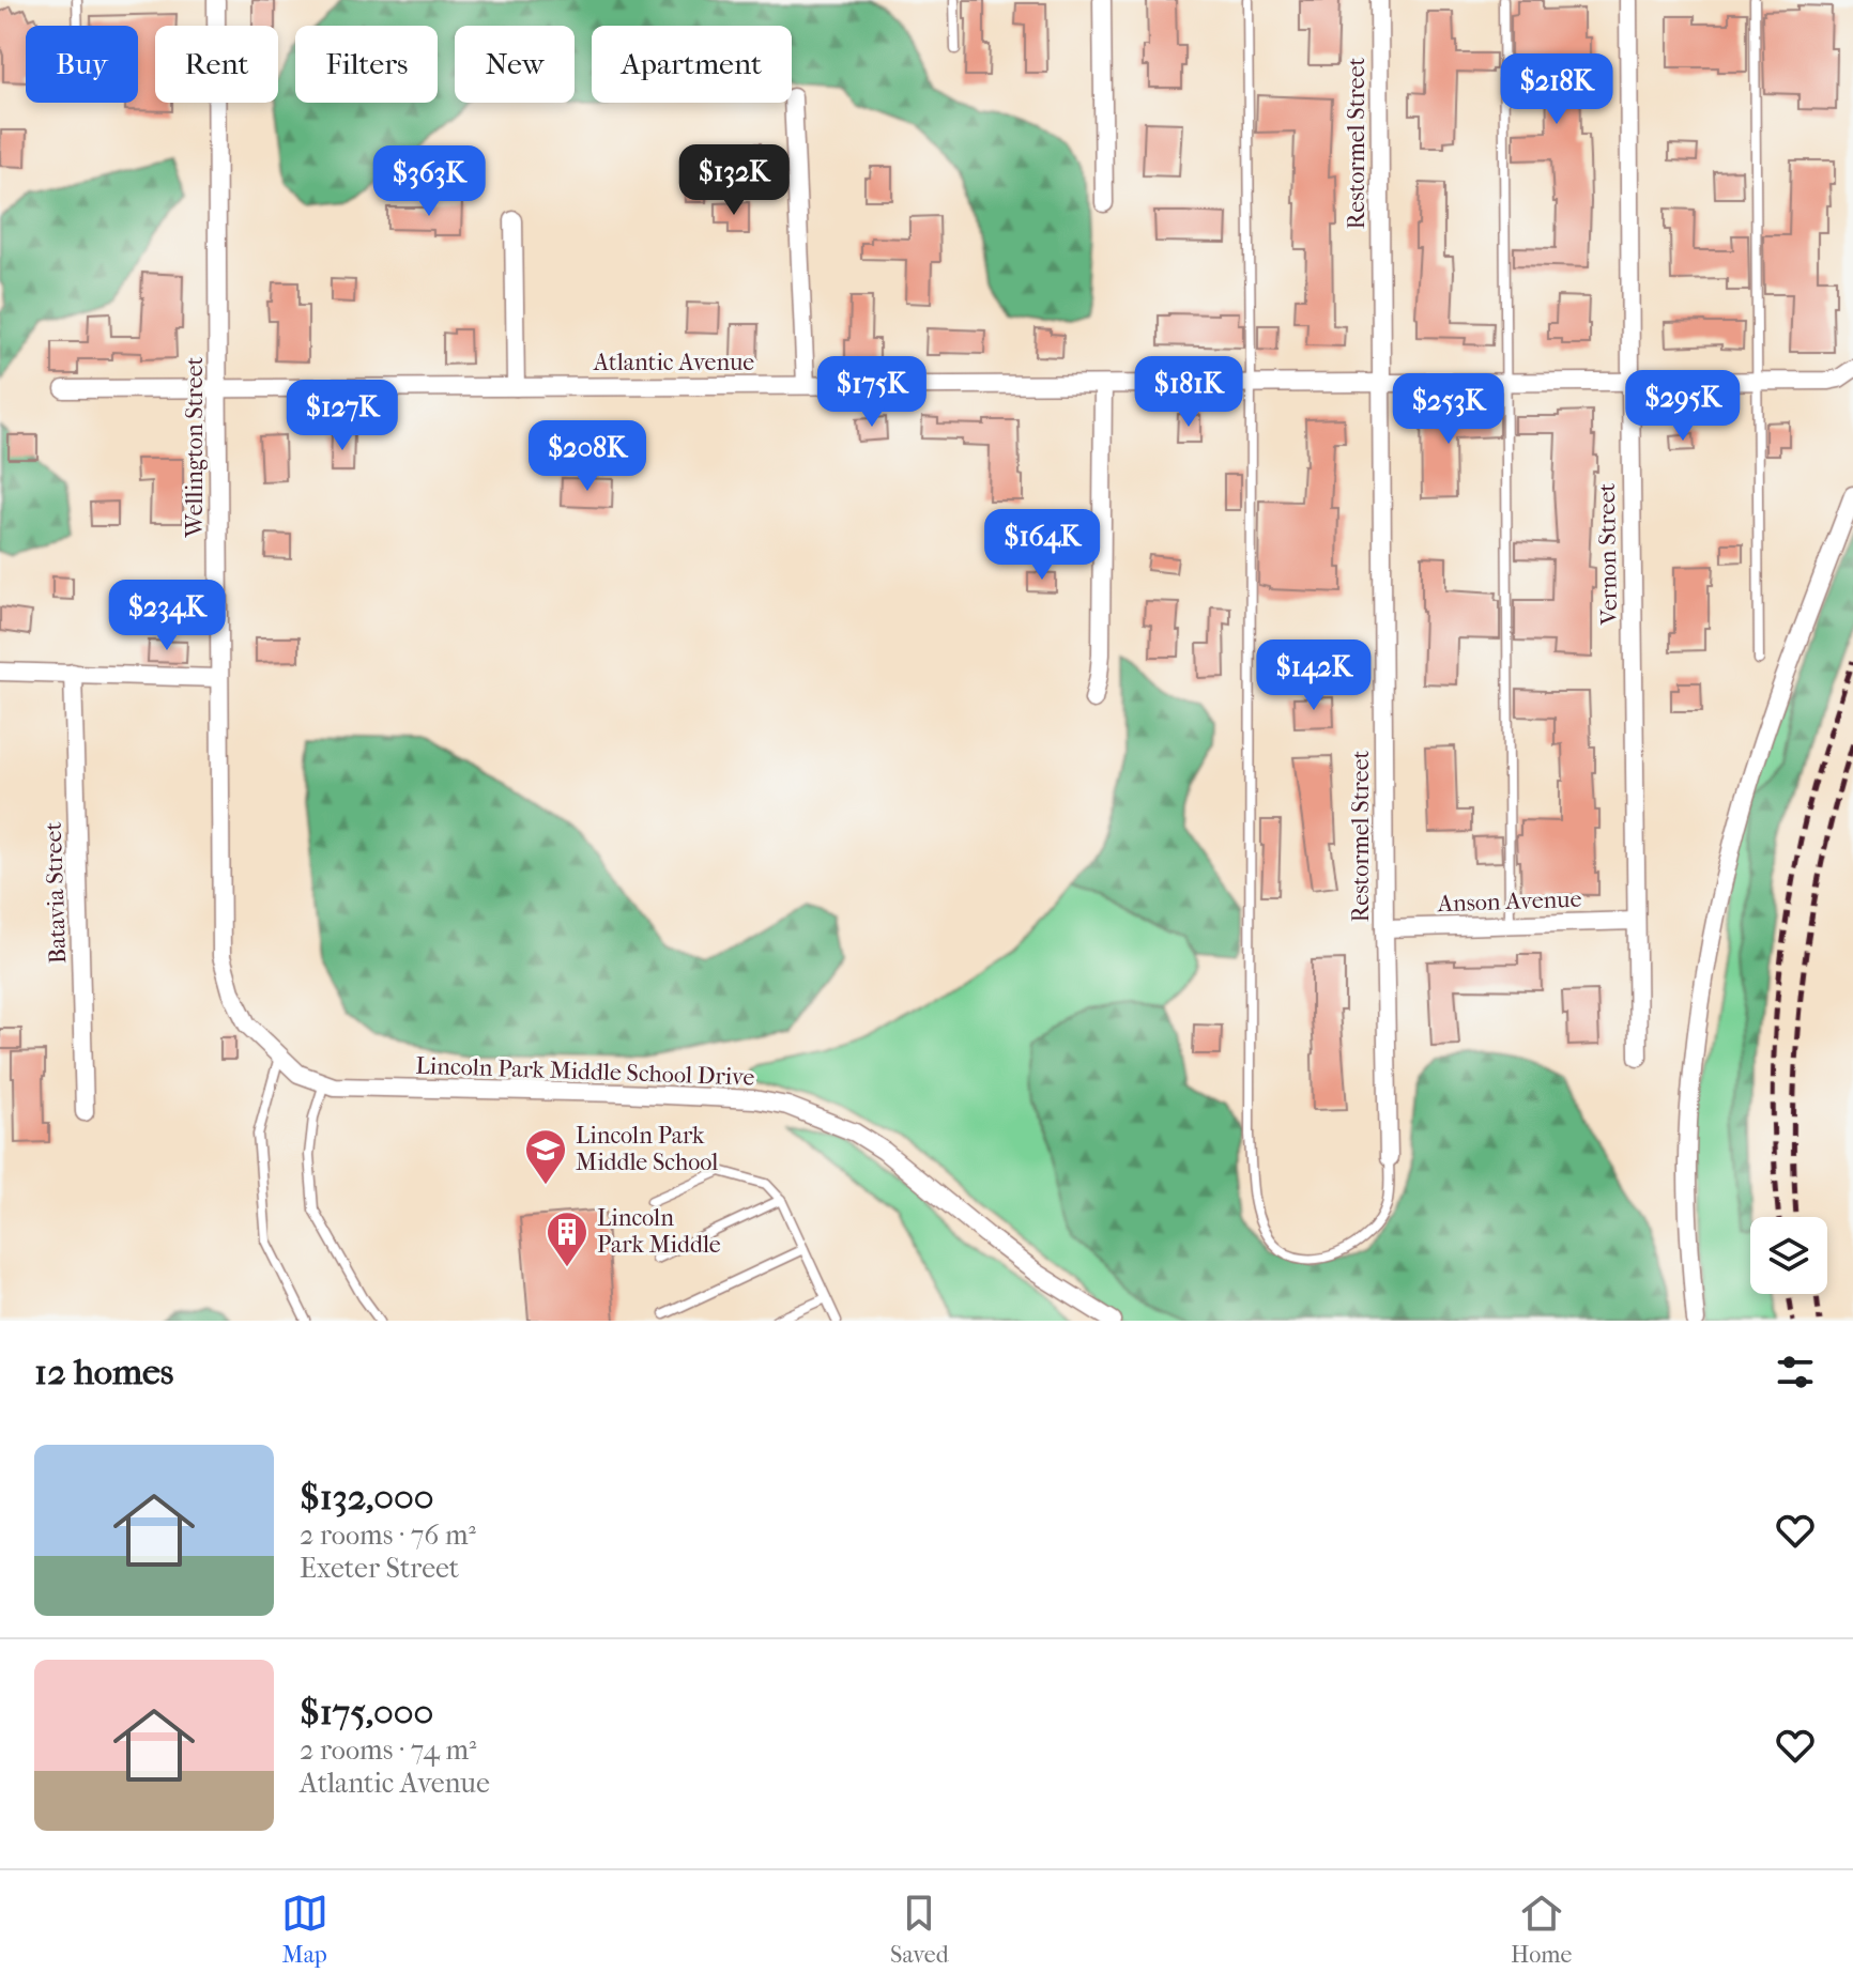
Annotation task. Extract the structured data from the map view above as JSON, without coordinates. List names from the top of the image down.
{
  "streets": {
    "street": [
      "Restormel Street",
      "Atlantic Avenue",
      "Wellington Street",
      "Vernon Street",
      "Batavia Street",
      "Anson Avenue",
      "Lincoln Park Middle School Drive"
    ]
  },
  "crossings": [
    ["Restormel Street", "Atlantic Avenue"],
    ["Restormel Street", "Anson Avenue"],
    ["Atlantic Avenue", "Wellington Street"],
    ["Atlantic Avenue", "Vernon Street"],
    ["Wellington Street", "Lincoln Park Middle School Drive"],
    ["Vernon Street", "Anson Avenue"]
  ],
  "places": {
    "school or university": ["Lincoln Park Middle School"],
    "building": ["Lincoln Park Middle"]
  },
  "page": {
    "chip": [
      "Buy",
      "Rent",
      "Filters",
      "New",
      "Apartment"
    ],
    "price": [
      "$218K",
      "$132K",
      "$363K",
      "$175K",
      "$181K",
      "$295K",
      "$253K",
      "$127K",
      "$208K",
      "$164K",
      "$234K",
      "$142K"
    ],
    "heading": "12 homes",
    "list": [
      {
        "name": "$132,000",
        "note": "2 rooms · 76 m² · Exeter Street"
      },
      {
        "name": "$175,000",
        "note": "2 rooms · 74 m² · Atlantic Avenue"
      }
    ],
    "tabs": ["Map", "Saved", "Home"]
  }
}
